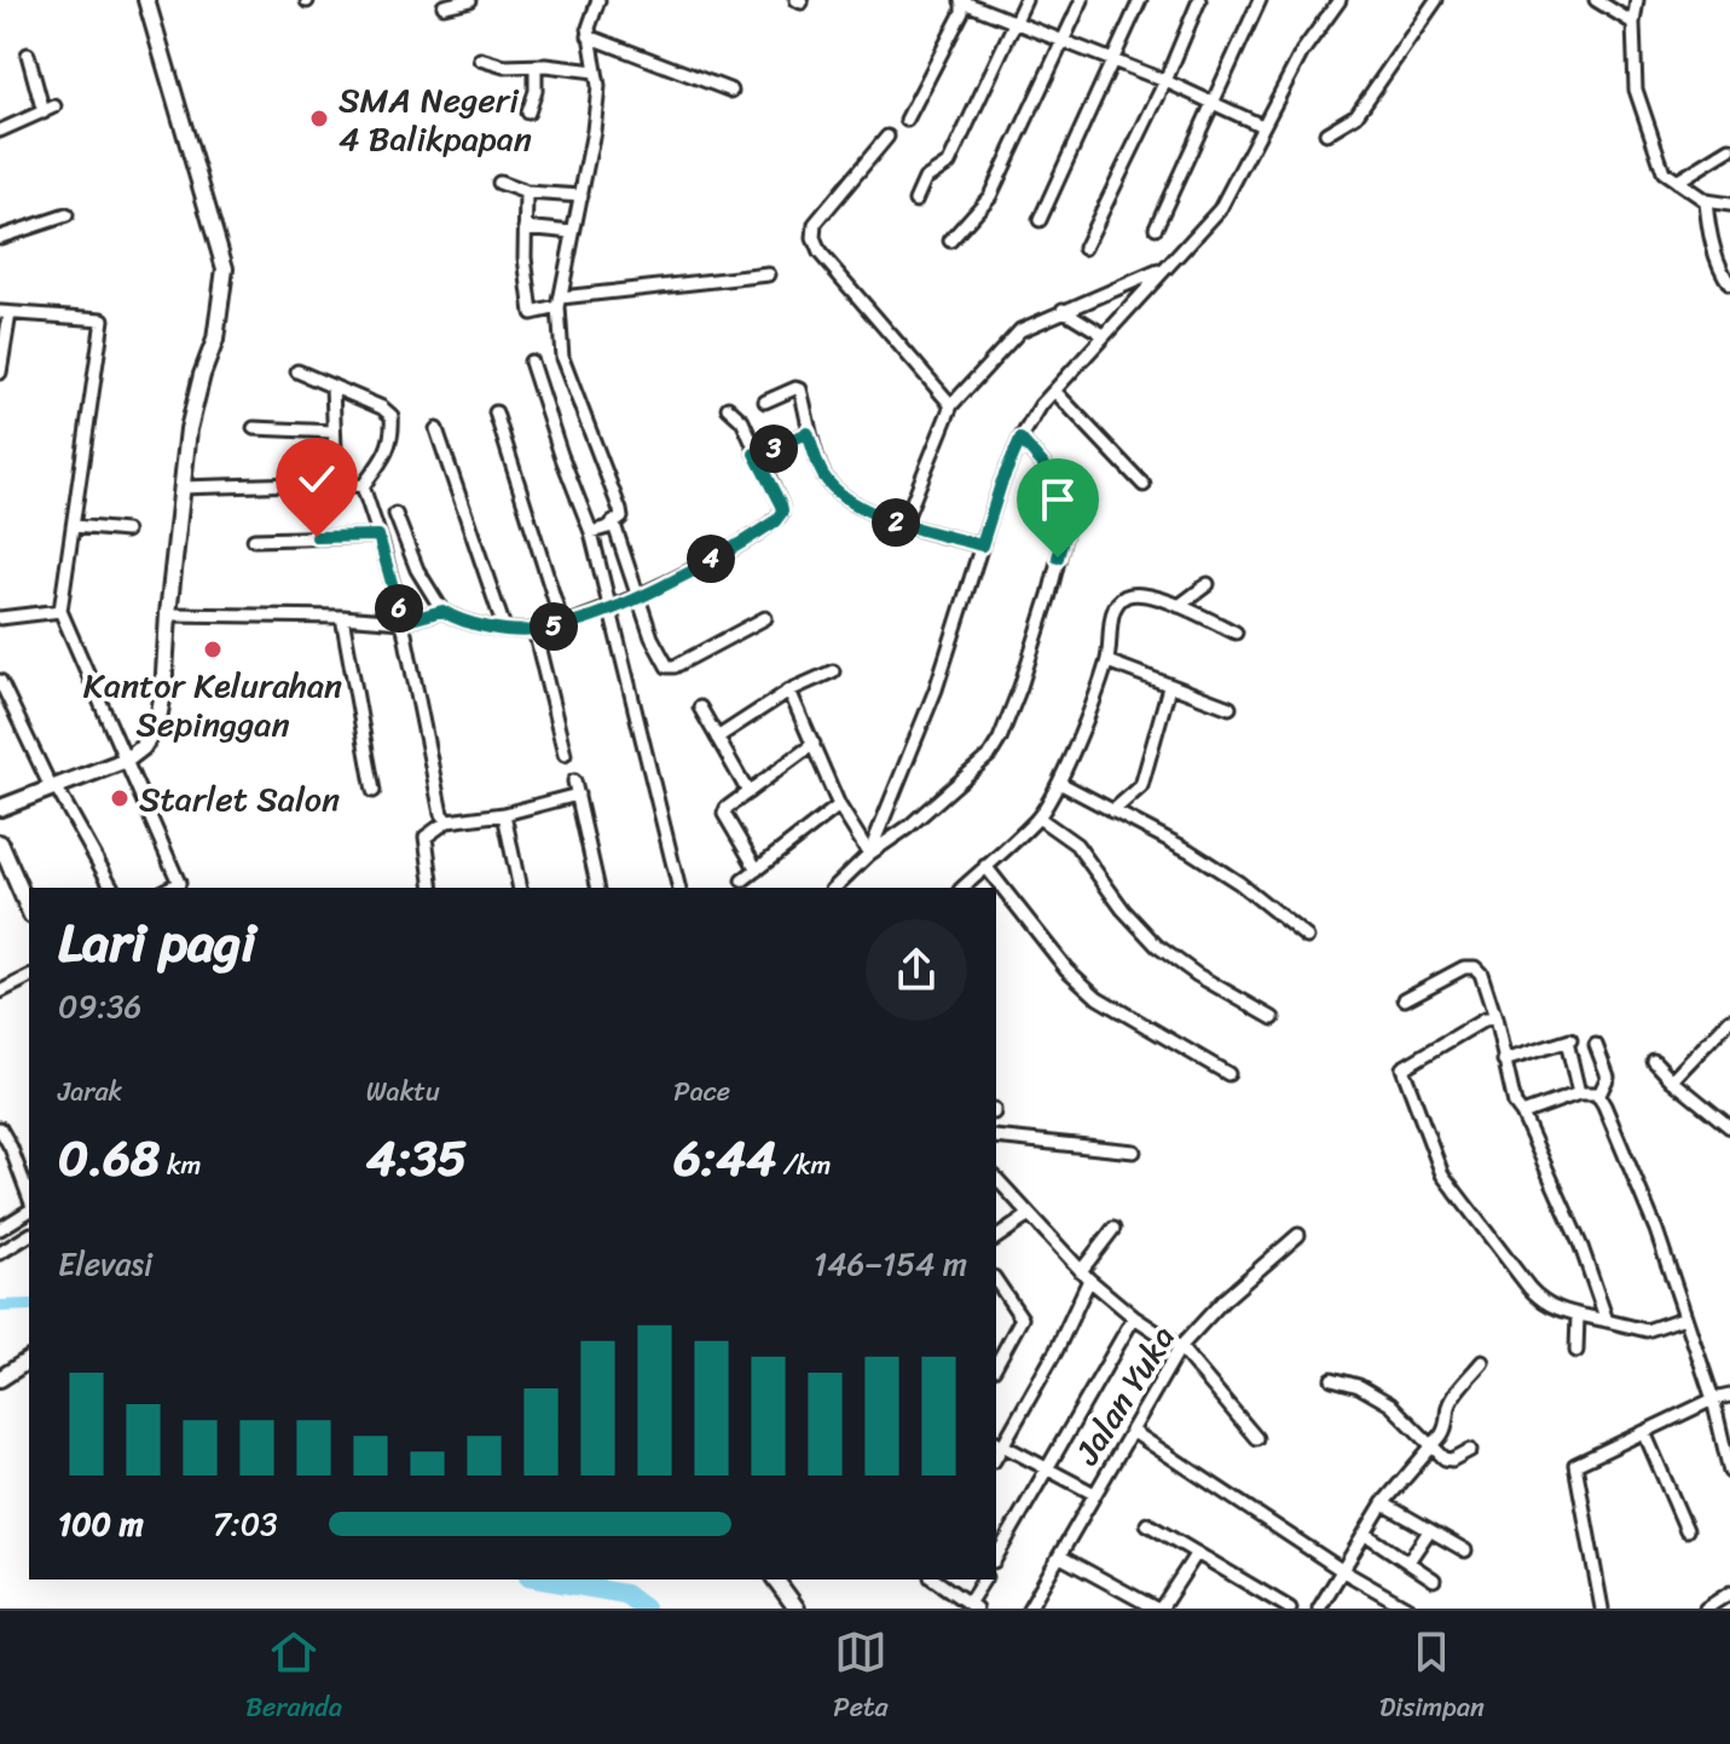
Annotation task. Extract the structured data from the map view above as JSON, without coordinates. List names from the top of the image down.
{
  "streets": {
    "street": ["Jalan Yuka"]
  },
  "places": ["SMA Negeri 4 Balikpapan", "Kantor Kelurahan Sepinggan", "Starlet Salon"],
  "page": {
    "pins": [
      "3",
      "2",
      "4",
      "6",
      "5"
    ],
    "heading": ["Lari pagi", "09:36"],
    "stats": [
      ["Jarak", "0.68 km"],
      ["Waktu", "4:35"],
      ["Pace", "6:44 /km"]
    ],
    "chart": ["Elevasi", "146–154 m"],
    "list": [
      {
        "name": "100 m",
        "note": "7:03"
      }
    ],
    "tabs": ["Beranda", "Peta", "Disimpan"]
  }
}
